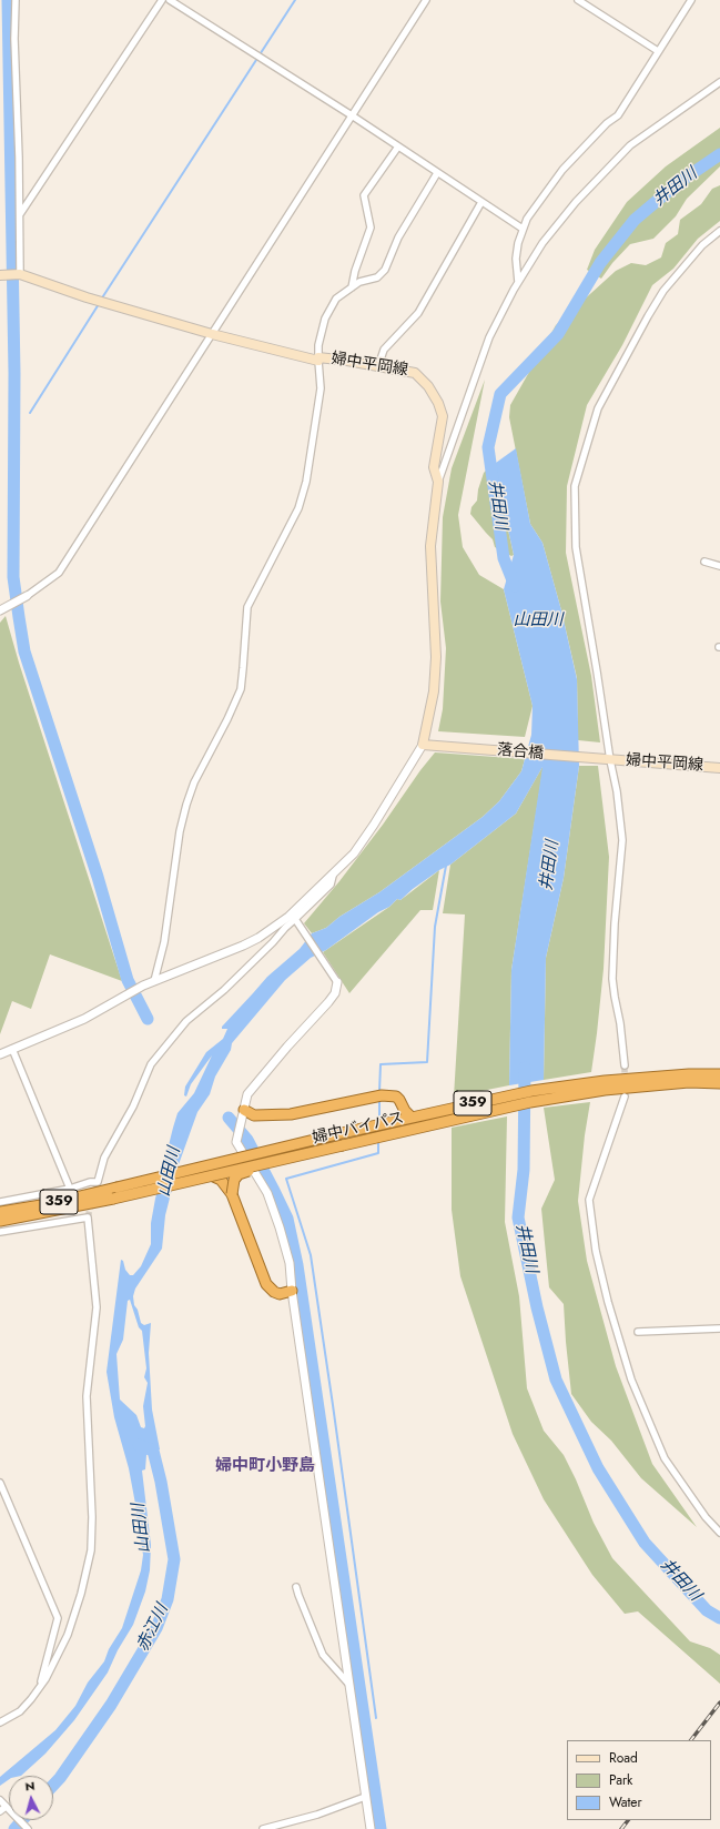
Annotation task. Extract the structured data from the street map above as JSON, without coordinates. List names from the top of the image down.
{
  "streets": {
    "highway": ["359", "婦中バイパス"],
    "main road": ["婦中平岡線", "落合橋"]
  },
  "crossings": [
    ["婦中平岡線", "落合橋"]
  ],
  "districts": ["婦中町小野島"],
  "water": ["井田川", "山田川", "赤江川"],
  "legend": ["Road", "Park", "Water"],
  "north": "top"
}
